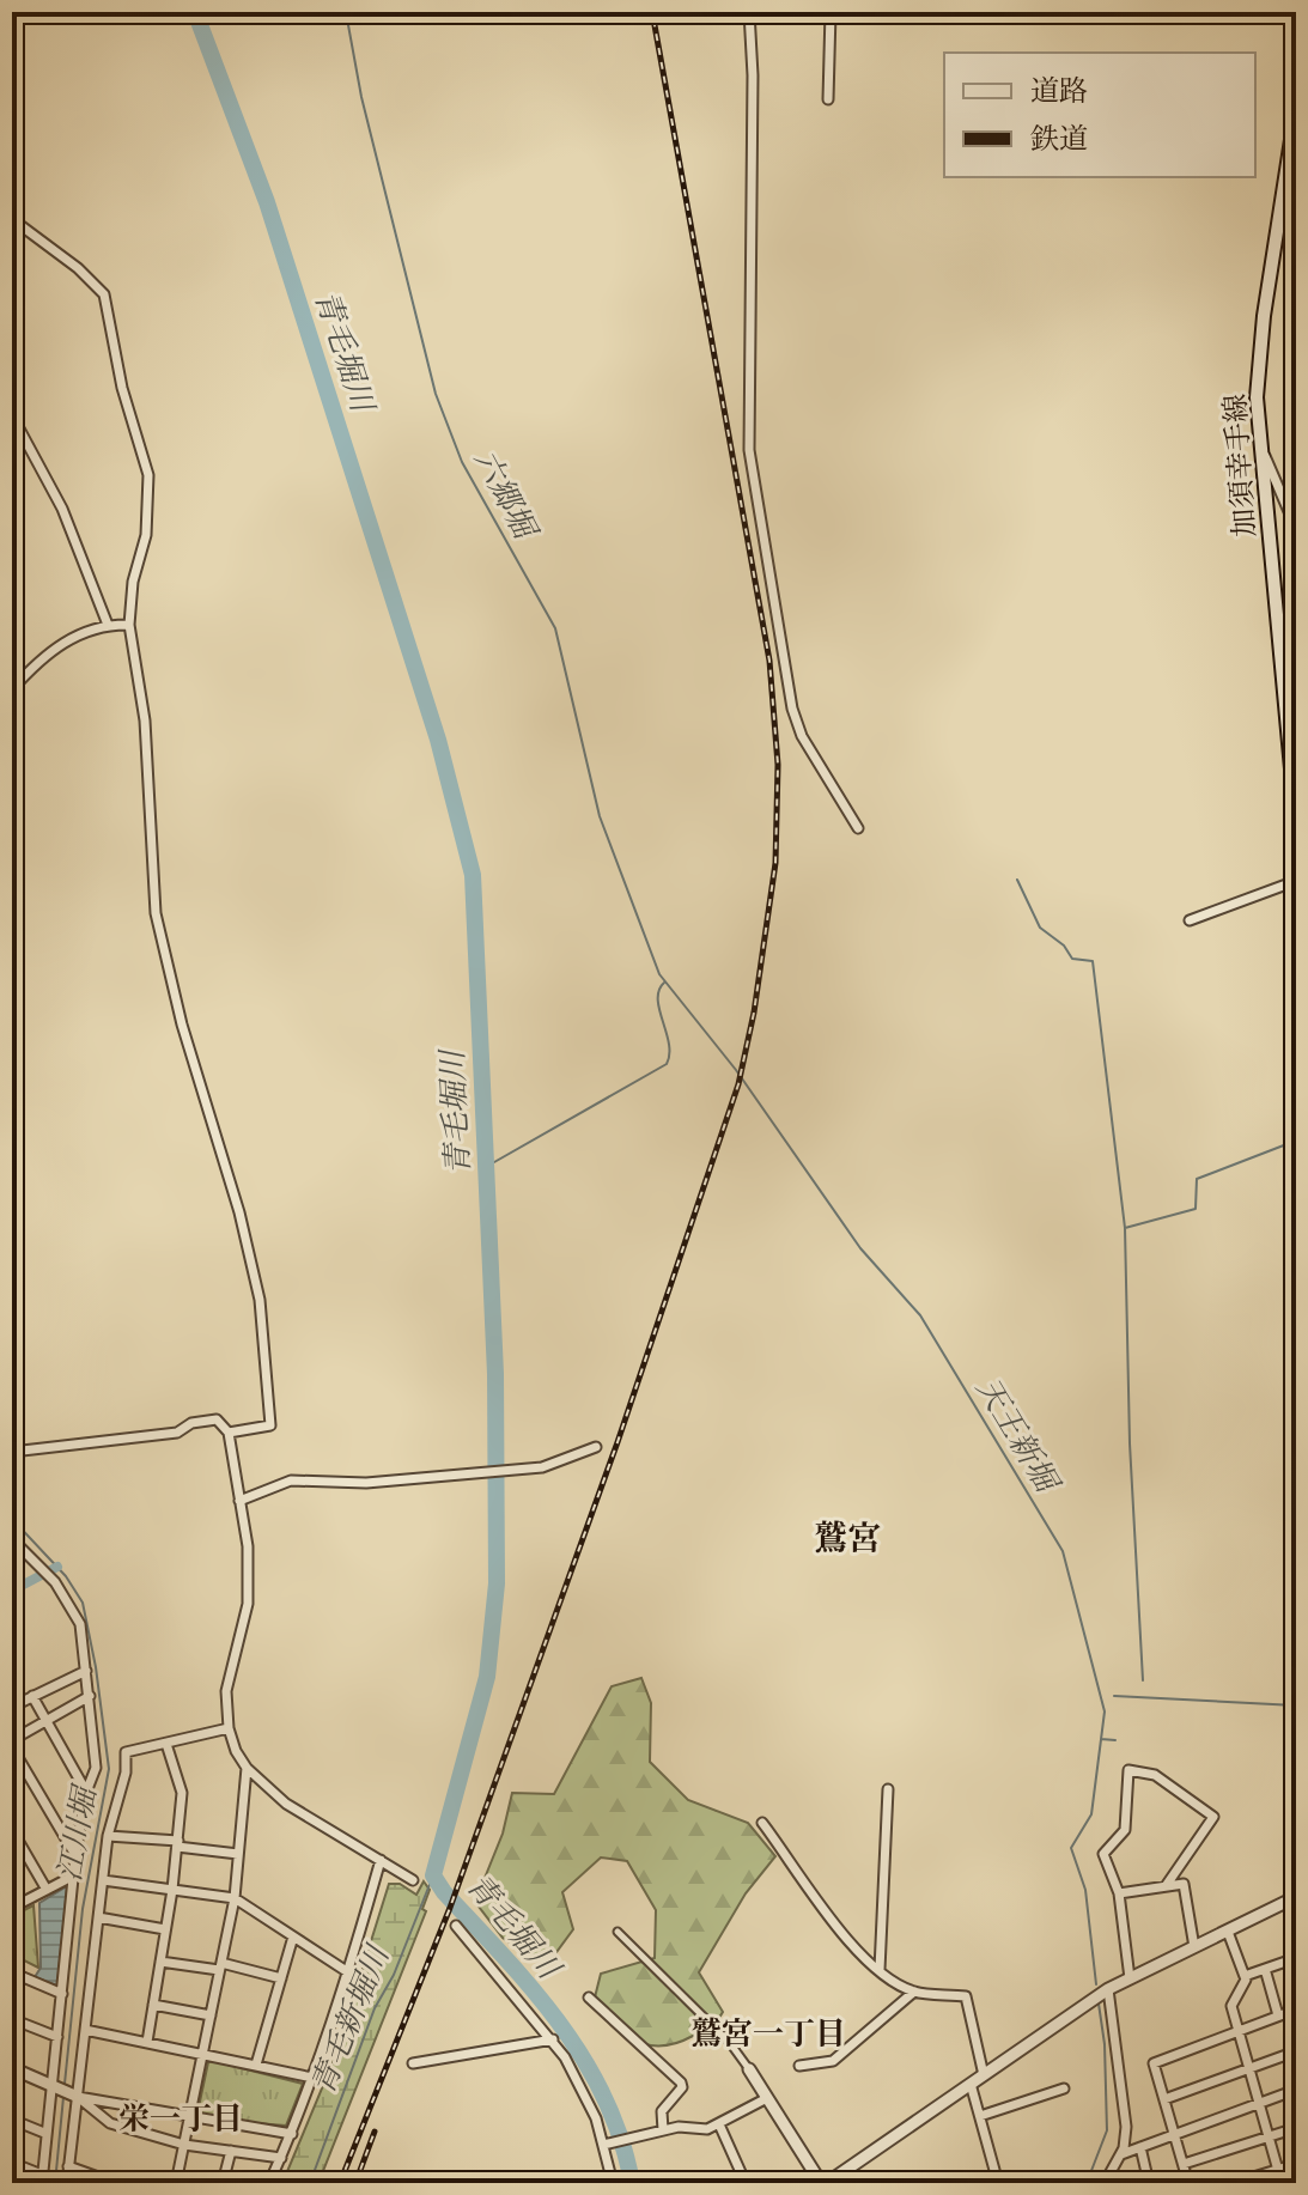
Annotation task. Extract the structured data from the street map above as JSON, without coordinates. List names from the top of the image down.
{
  "streets": {
    "main road": ["加須幸手線"]
  },
  "districts": ["鷲宮", "鷲宮一丁目", "栄一丁目"],
  "water": [
    "青毛堀川",
    "六郷堀",
    "天王新堀",
    "江川堀",
    "青毛新堀川"
  ],
  "legend": ["道路", "鉄道"]
}
